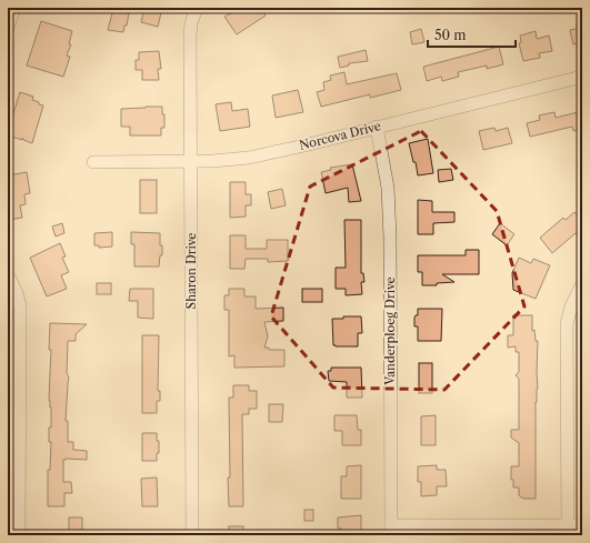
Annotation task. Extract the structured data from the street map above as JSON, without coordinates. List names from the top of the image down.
{
  "streets": {
    "street": ["Norcova Drive", "Sharon Drive", "Vanderploeg Drive"]
  },
  "crossings": [
    ["Norcova Drive", "Sharon Drive"],
    ["Norcova Drive", "Vanderploeg Drive"]
  ],
  "scale_bar": "50 m"
}
